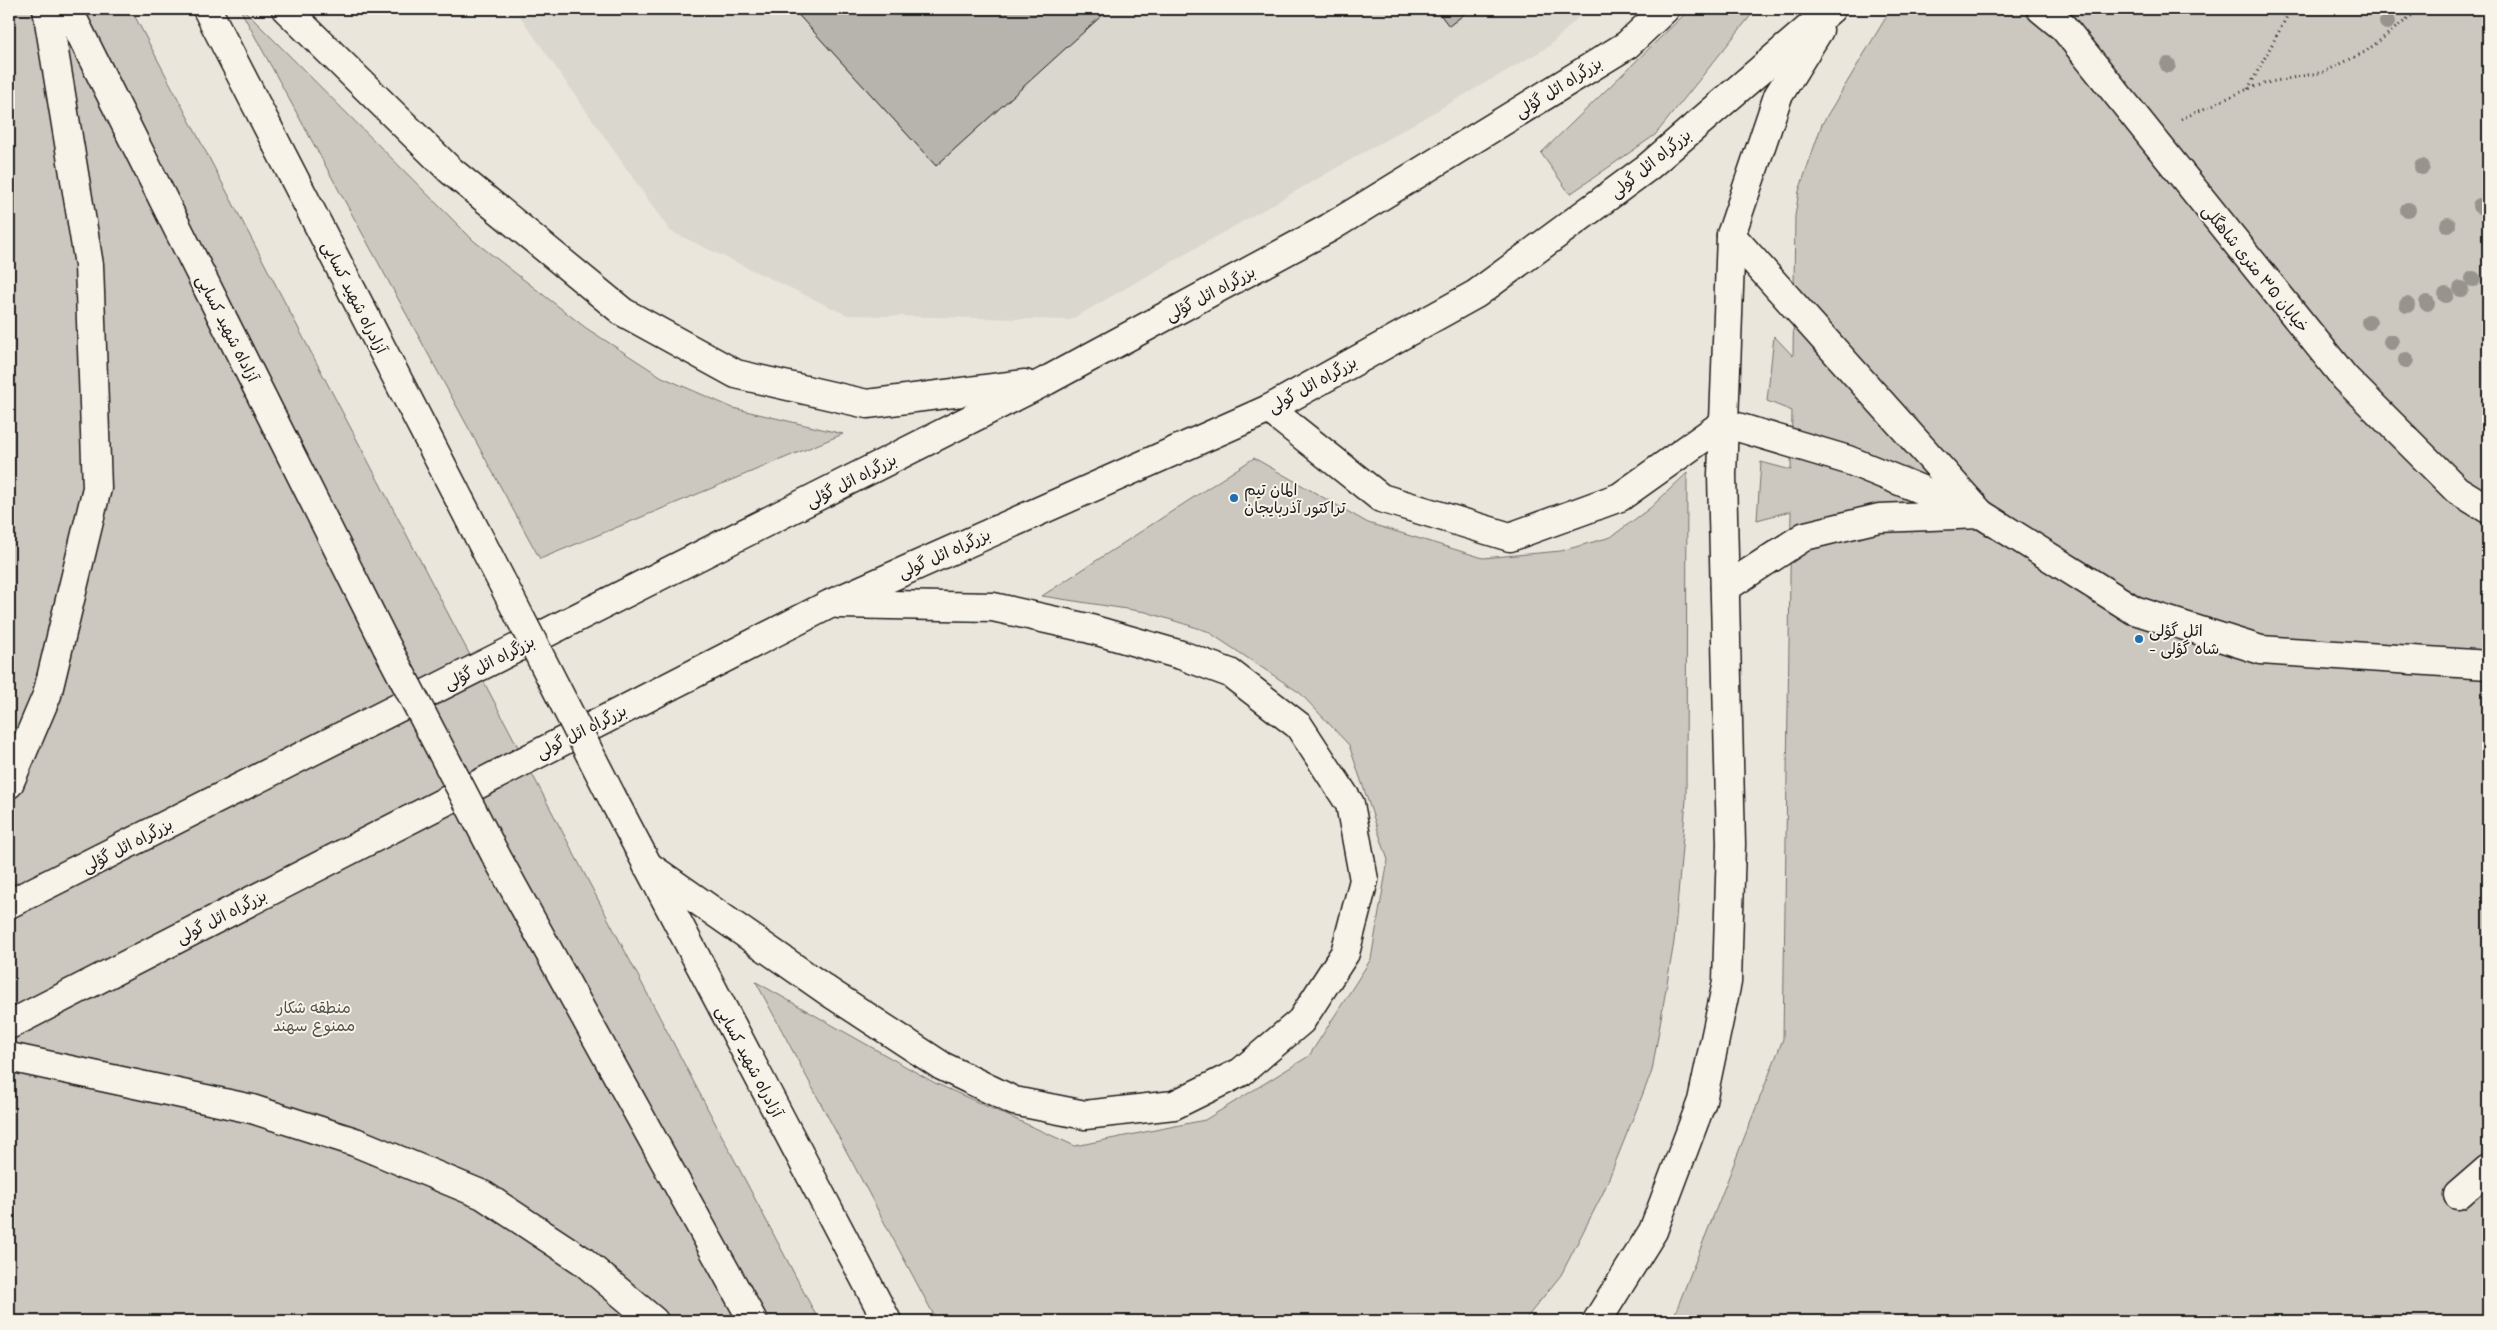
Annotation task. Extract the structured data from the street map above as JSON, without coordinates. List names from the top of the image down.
{
  "streets": {
    "main road": [
      "بزرگراه ائل گؤلی",
      "بزرگراه ائل گولی",
      "خیابان ۳۵ متری شاهگلی",
      "آزادراه شهید کسایی",
      "آزاداه شهید کسایی"
    ]
  },
  "parks": ["منطقه شکار ممنوع سهند"],
  "places": ["المان تیم تراکتور آذربایجان", "ائل گؤلی - شاه گؤلی"]
}
